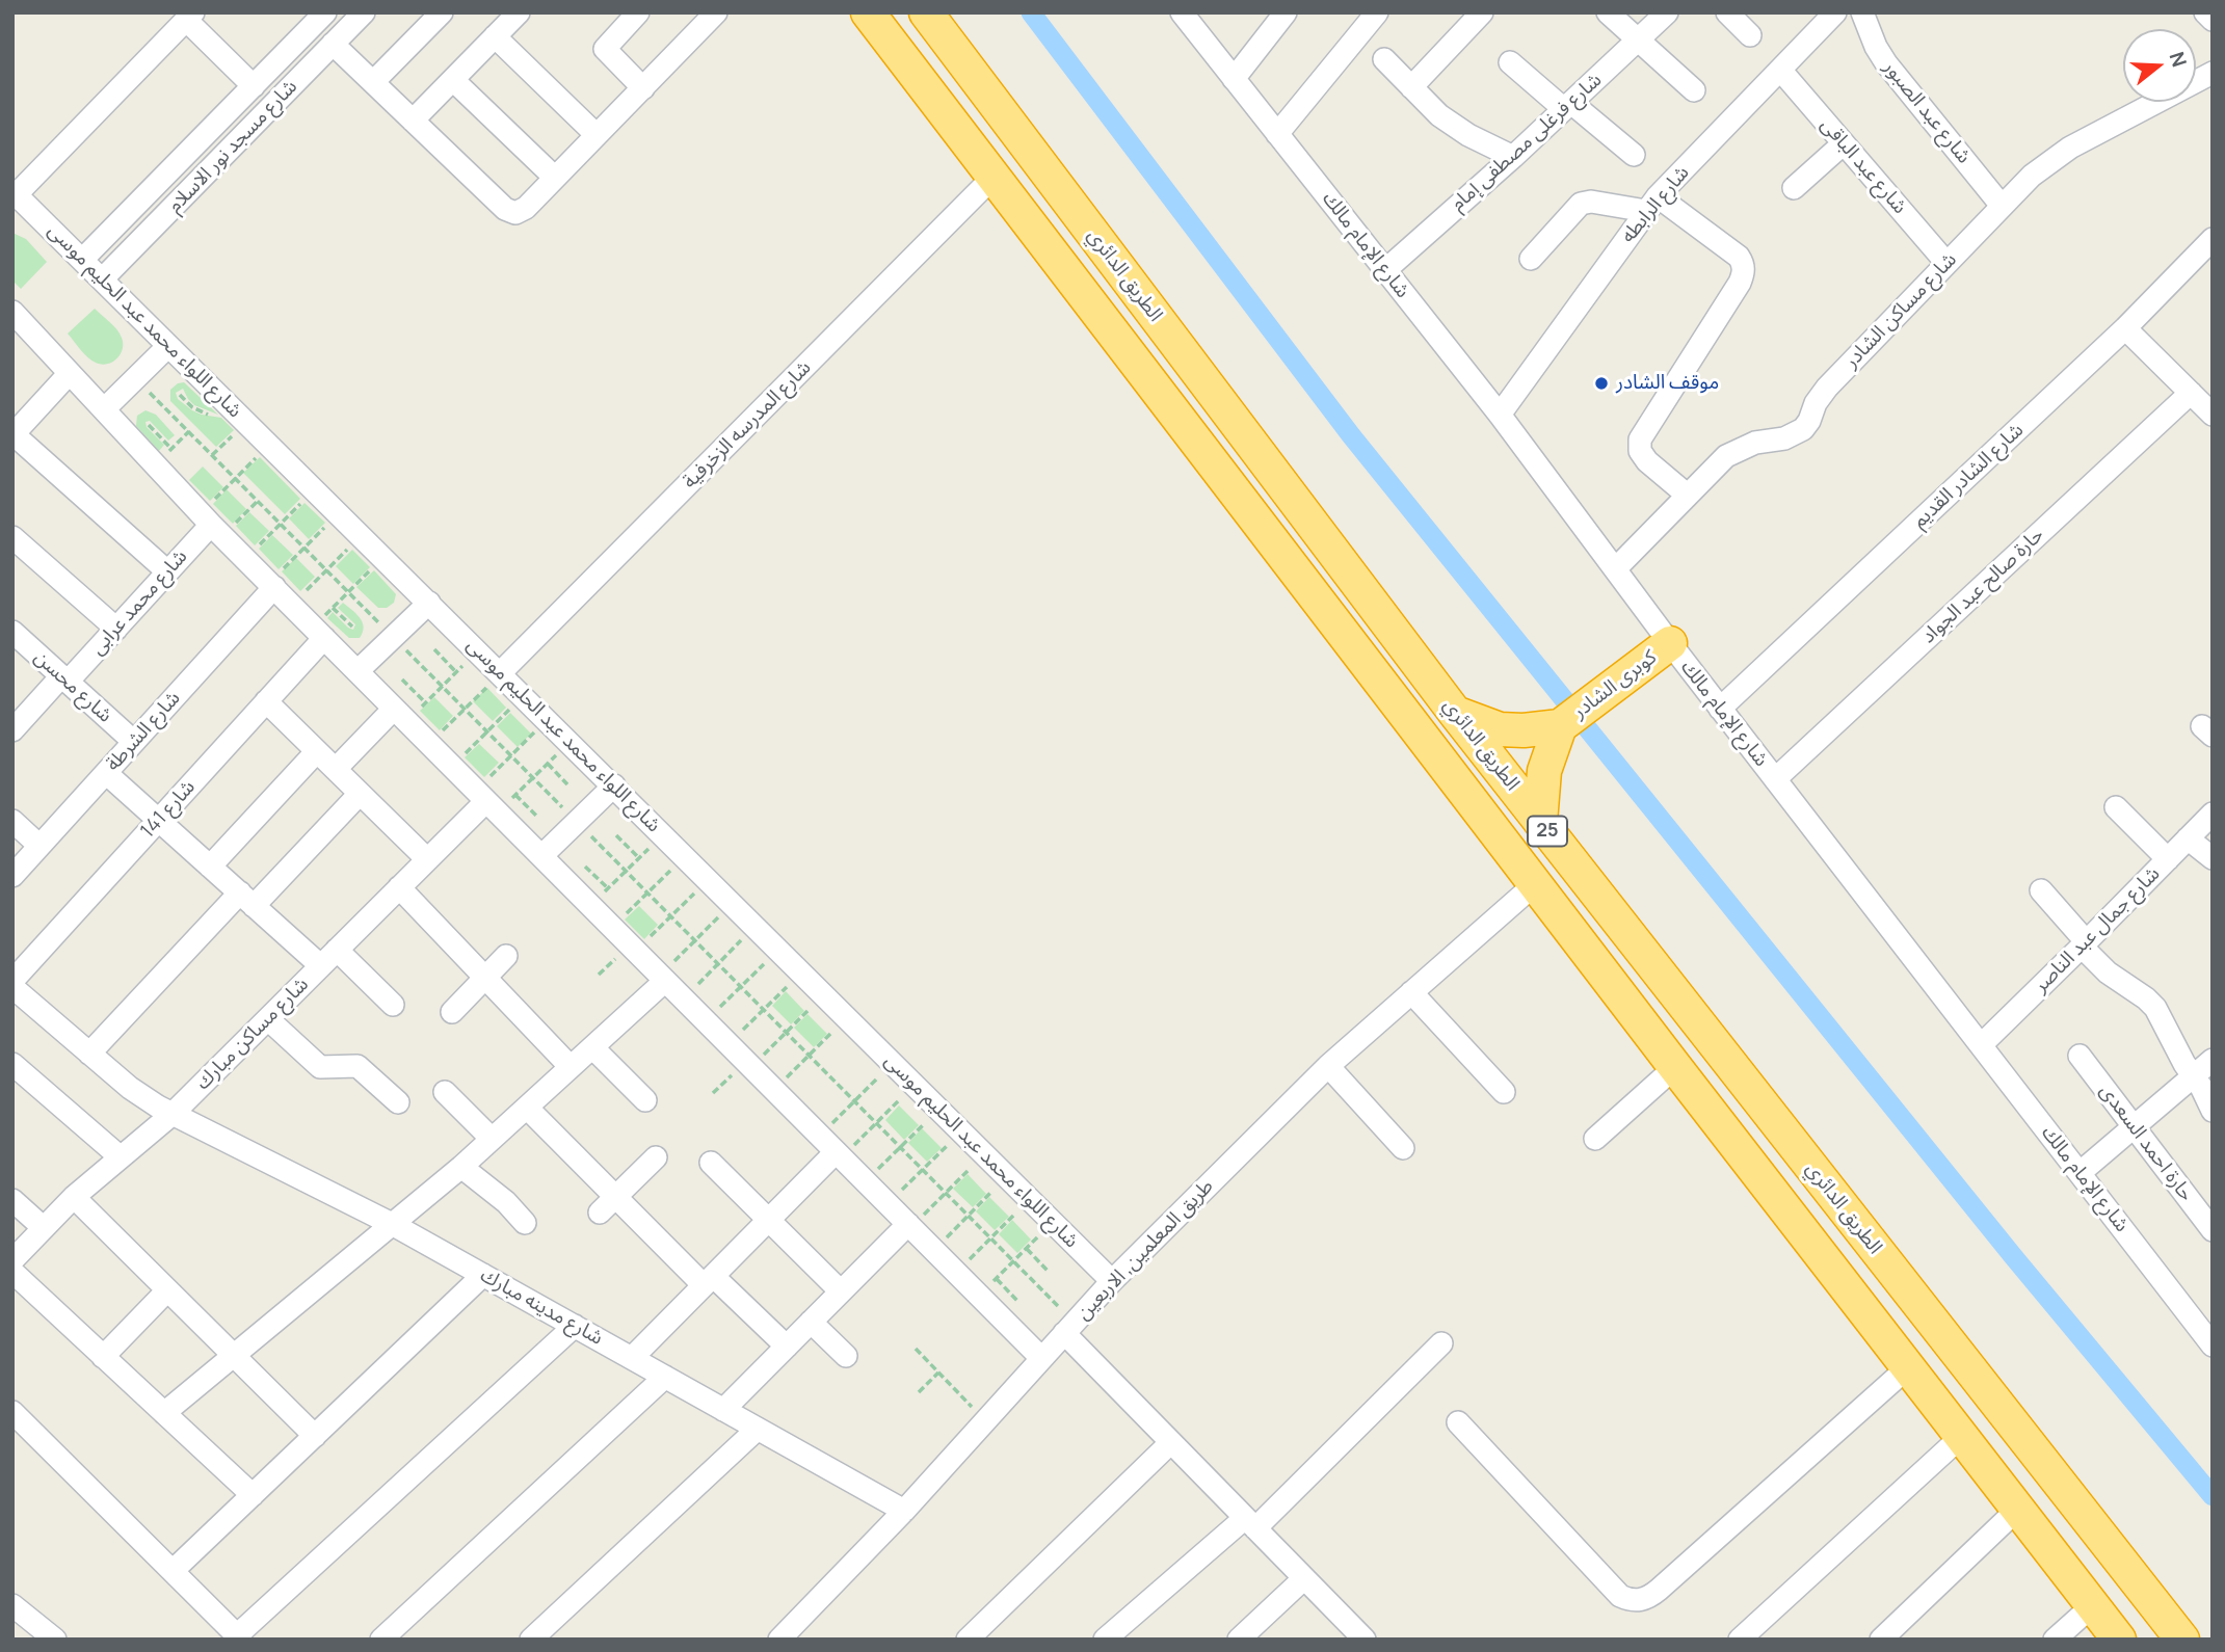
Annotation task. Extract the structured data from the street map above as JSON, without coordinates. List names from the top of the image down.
{
  "streets": {
    "highway": ["الطريق الدائري", "كوبرى الشادر", "25"],
    "street": [
      "شارع عبد الصبور",
      "شارع فرغلى مصطفى إمام",
      "شارع مسجد نور الاسلام",
      "شارع عبد الباقى",
      "شارع الرابطه",
      "شارع الإمام مالك",
      "شارع مساكن الشادر",
      "شارع اللواء محمد عبد الحليم موسى",
      "شارع المدرسه الزخرفية",
      "شارع الشادر القديم",
      "حارة صالح عبد الجواد",
      "شارع محمد عرابى",
      "شارع محسن",
      "شارع الشرطة",
      "شارع 141",
      "شارع جمال عبد الناصر",
      "شارع مساكن مبارك",
      "حارة احمد السعدى",
      "طريق المعلمين, الاربعين",
      "شارع مدينه مبارك"
    ]
  },
  "crossings": [
    ["شارع عبد الصبور", "شارع مساكن الشادر"],
    ["شارع فرغلى مصطفى إمام", "شارع الإمام مالك"],
    ["شارع مسجد نور الاسلام", "شارع اللواء محمد عبد الحليم موسى"],
    ["شارع عبد الباقى", "شارع الرابطه"],
    ["شارع عبد الباقى", "شارع مساكن الشادر"],
    ["شارع الرابطه", "شارع الإمام مالك"],
    ["شارع الإمام مالك", "شارع مساكن الشادر"],
    ["شارع الإمام مالك", "شارع الشادر القديم"],
    ["شارع الإمام مالك", "حارة صالح عبد الجواد"],
    ["شارع الإمام مالك", "كوبرى الشادر"],
    ["شارع الإمام مالك", "شارع جمال عبد الناصر"],
    ["الطريق الدائري", "شارع المدرسه الزخرفية"],
    ["الطريق الدائري", "كوبرى الشادر"],
    ["الطريق الدائري", "طريق المعلمين, الاربعين"],
    ["شارع اللواء محمد عبد الحليم موسى", "شارع المدرسه الزخرفية"],
    ["شارع اللواء محمد عبد الحليم موسى", "طريق المعلمين, الاربعين"],
    ["شارع محمد عرابى", "شارع محسن"],
    ["شارع محسن", "شارع الشرطة"],
    ["شارع مساكن مبارك", "شارع مدينه مبارك"],
    ["طريق المعلمين, الاربعين", "شارع مدينه مبارك"]
  ],
  "places": ["موقف الشادر"],
  "north": "right"
}
